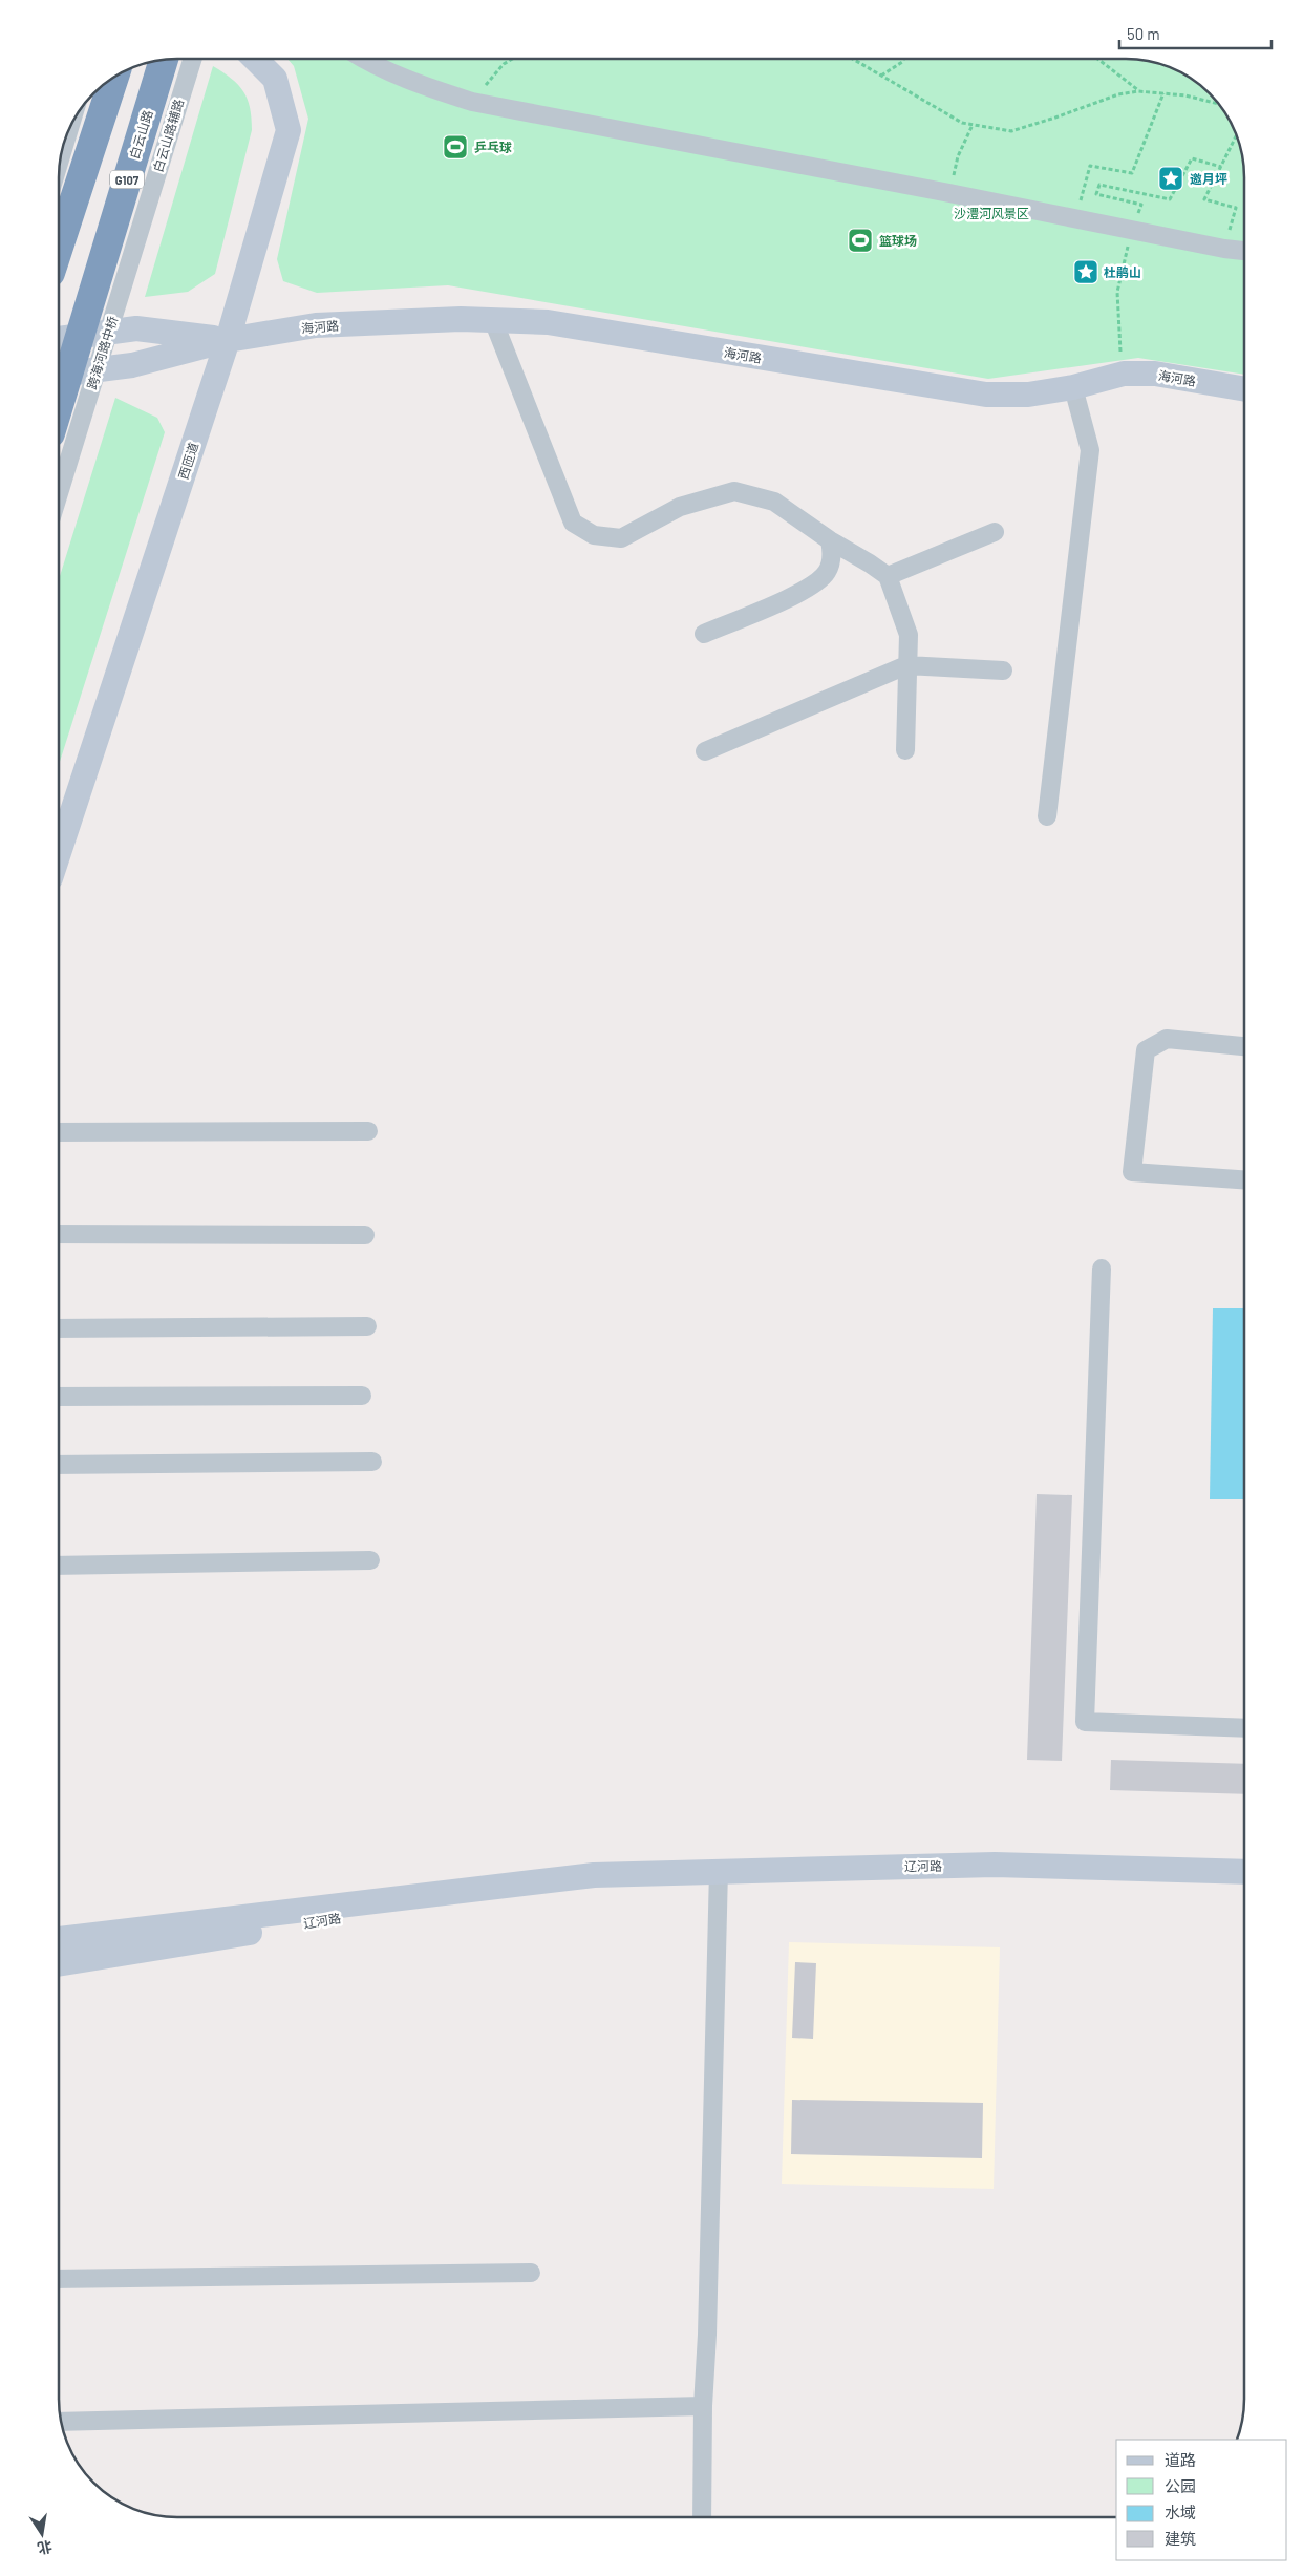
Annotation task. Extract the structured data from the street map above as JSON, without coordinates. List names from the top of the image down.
{
  "streets": {
    "highway": ["白云山路", "G107", "跨海河路中桥"],
    "street": ["海河路", "西匝道", "辽河路"]
  },
  "crossings": [
    ["白云山路", "跨海河路中桥"],
    ["海河路", "西匝道"]
  ],
  "parks": ["沙澧河风景区"],
  "places": {
    "sports": ["乒乓球", "篮球场"],
    "place": ["邀月坪", "杜鹃山"]
  },
  "legend": [
    "道路",
    "公园",
    "水域",
    "建筑"
  ],
  "scale_bar": "50 m",
  "north": "bottom"
}
